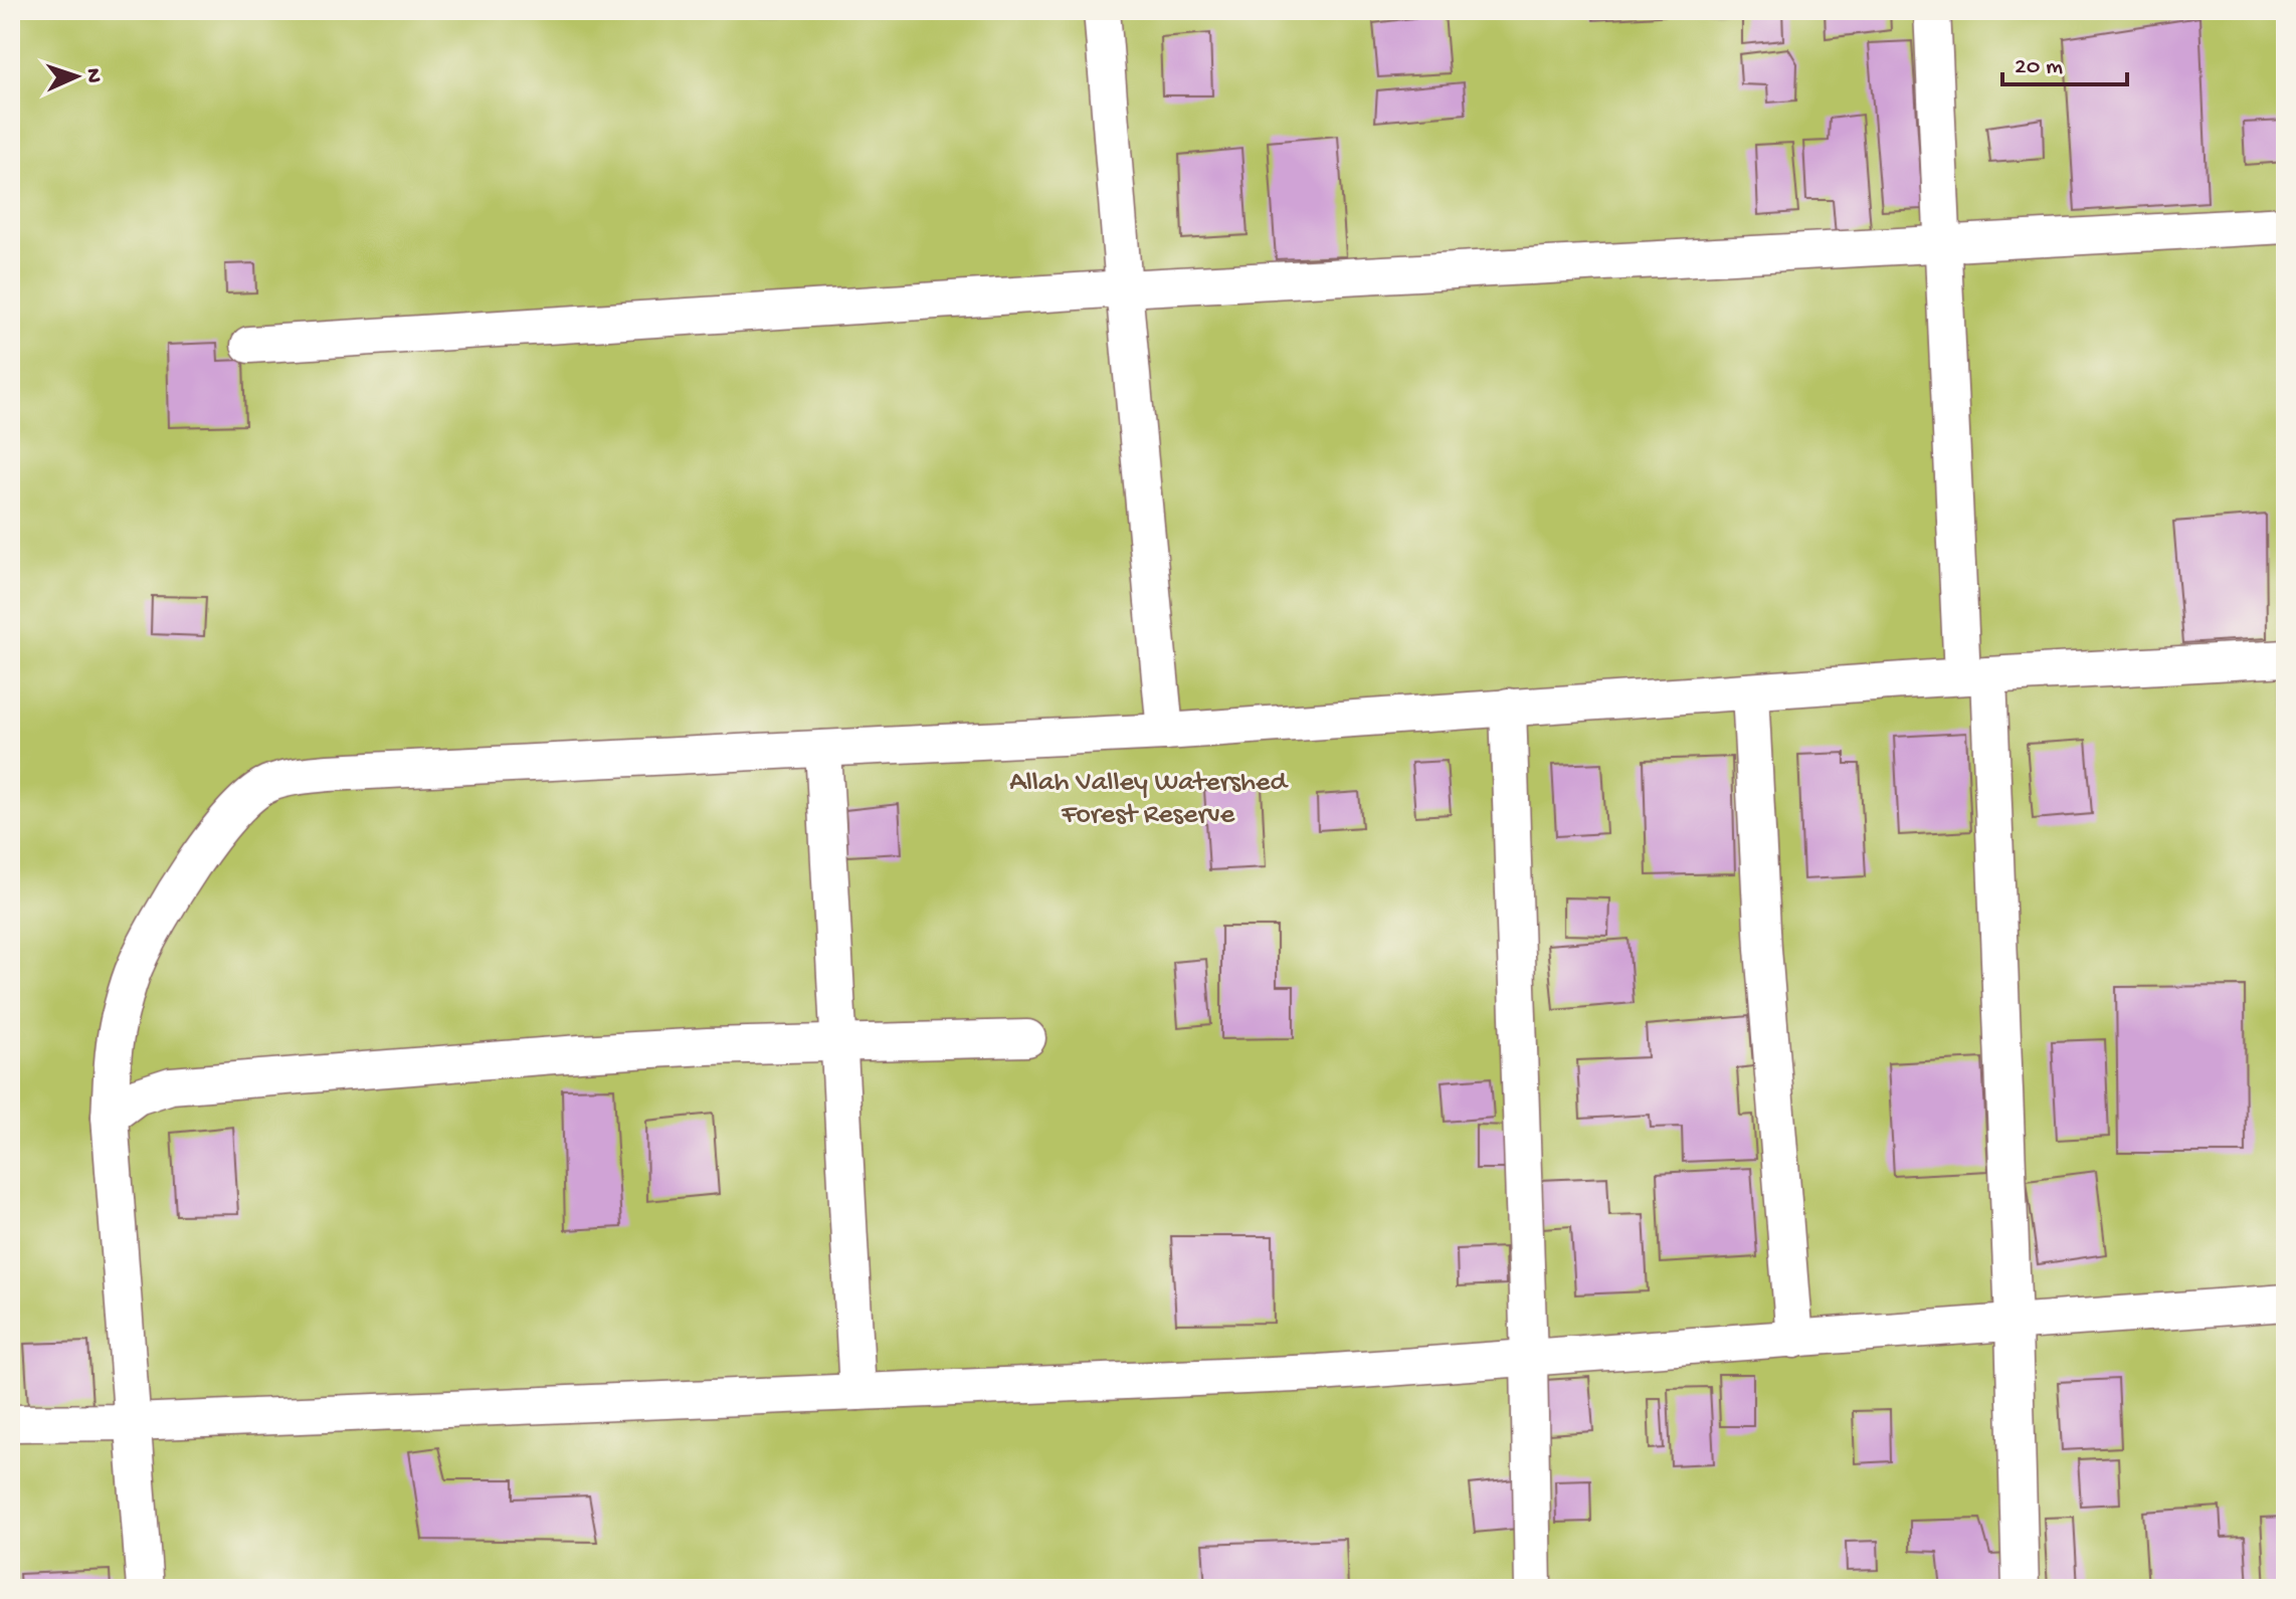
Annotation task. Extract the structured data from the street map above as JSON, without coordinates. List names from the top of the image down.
{
  "parks": ["Allah Valley Watershed Forest Reserve"],
  "scale_bar": "20 m",
  "north": "right"
}
